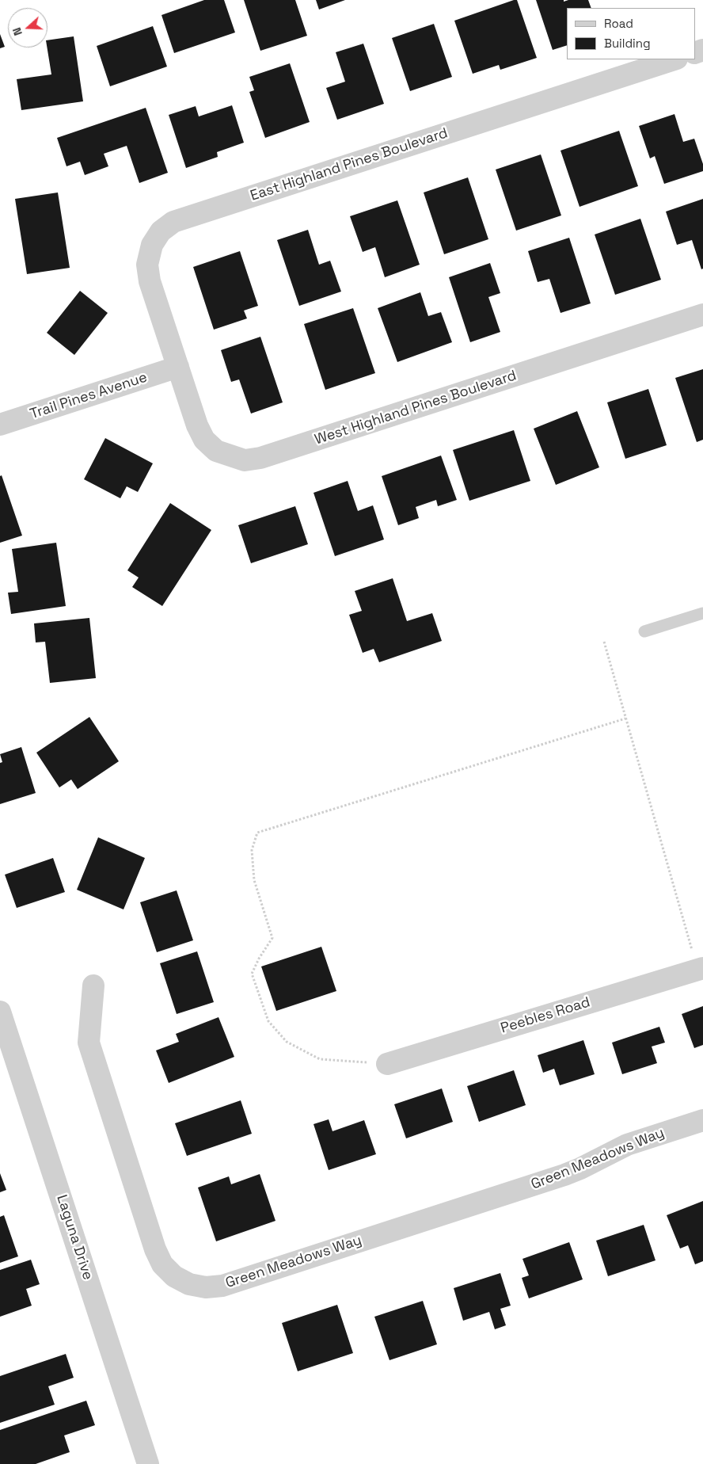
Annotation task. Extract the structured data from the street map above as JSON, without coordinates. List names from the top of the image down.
{
  "streets": {
    "street": [
      "East Highland Pines Boulevard",
      "Trail Pines Avenue",
      "West Highland Pines Boulevard",
      "Peebles Road",
      "Green Meadows Way",
      "Laguna Drive"
    ]
  },
  "crossings": [
    ["East Highland Pines Boulevard", "Trail Pines Avenue"],
    ["East Highland Pines Boulevard", "West Highland Pines Boulevard"],
    ["Trail Pines Avenue", "West Highland Pines Boulevard"]
  ],
  "legend": ["Road", "Building"],
  "north": "left"
}
